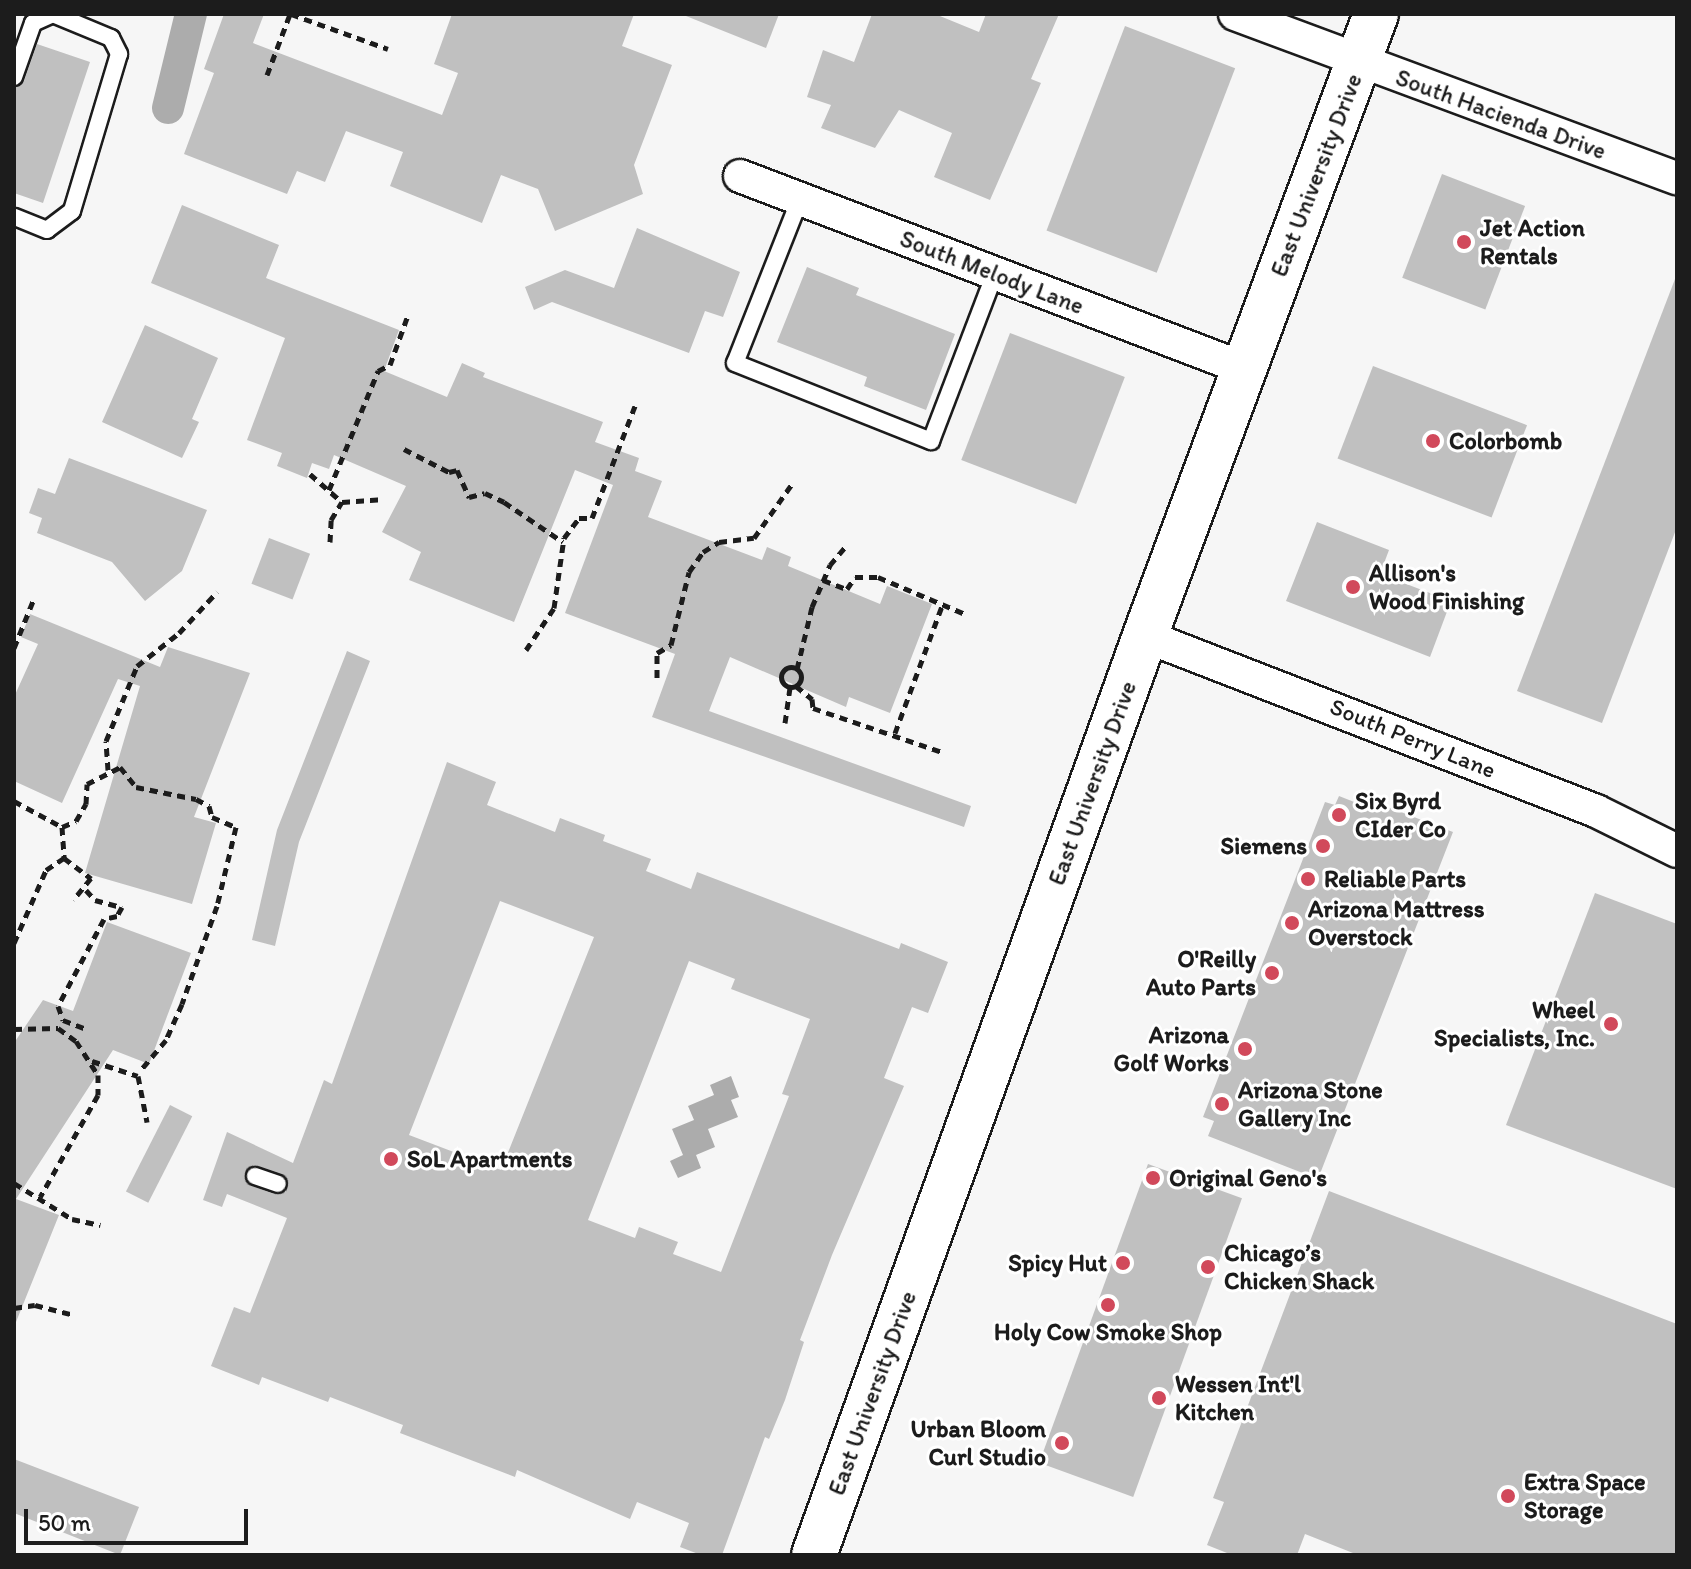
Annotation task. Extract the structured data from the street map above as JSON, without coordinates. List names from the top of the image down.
{
  "streets": {
    "main road": ["East University Drive"],
    "street": ["South Hacienda Drive", "South Melody Lane", "South Perry Lane"]
  },
  "crossings": [
    ["South Hacienda Drive", "East University Drive"],
    ["East University Drive", "South Melody Lane"],
    ["East University Drive", "South Perry Lane"]
  ],
  "places": [
    "Jet Action Rentals",
    "Colorbomb",
    "Allison's Wood Finishing",
    "Six Byrd CIder Co",
    "Siemens",
    "Reliable Parts",
    "Arizona Mattress Overstock",
    "O'Reilly Auto Parts",
    "Wheel Specialists, Inc.",
    "Arizona Golf Works",
    "Arizona Stone Gallery Inc",
    "SoL Apartments",
    "Original Geno's",
    "Spicy Hut",
    "Chicago’s Chicken Shack",
    "Holy Cow Smoke Shop",
    "Wessen Int'l Kitchen",
    "Urban Bloom Curl Studio",
    "Extra Space Storage"
  ],
  "scale_bar": "50 m"
}
